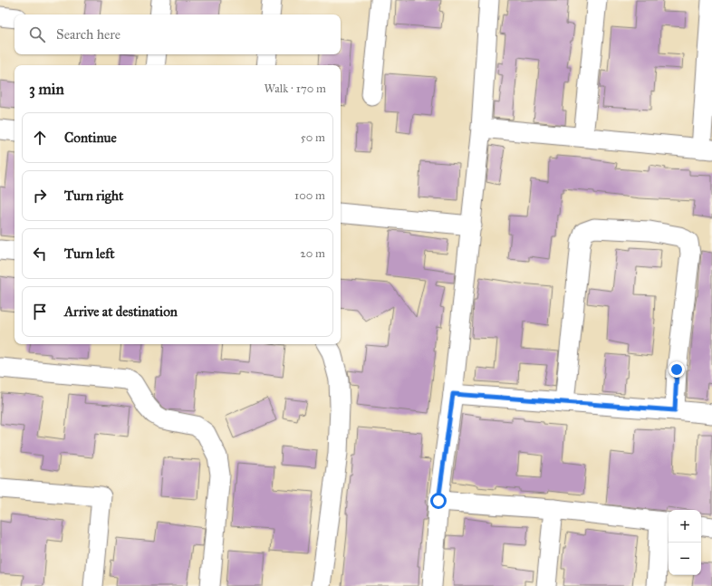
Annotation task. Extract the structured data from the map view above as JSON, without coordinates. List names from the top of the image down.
{
  "page": {
    "search": "Search here",
    "heading": ["3 min", "Walk · 170 m"],
    "list": [
      ["Continue", "50 m"],
      ["Turn right", "100 m"],
      ["Turn left", "20 m"],
      "Arrive at destination"
    ],
    "map_buttons": ["+", "−"]
  }
}
